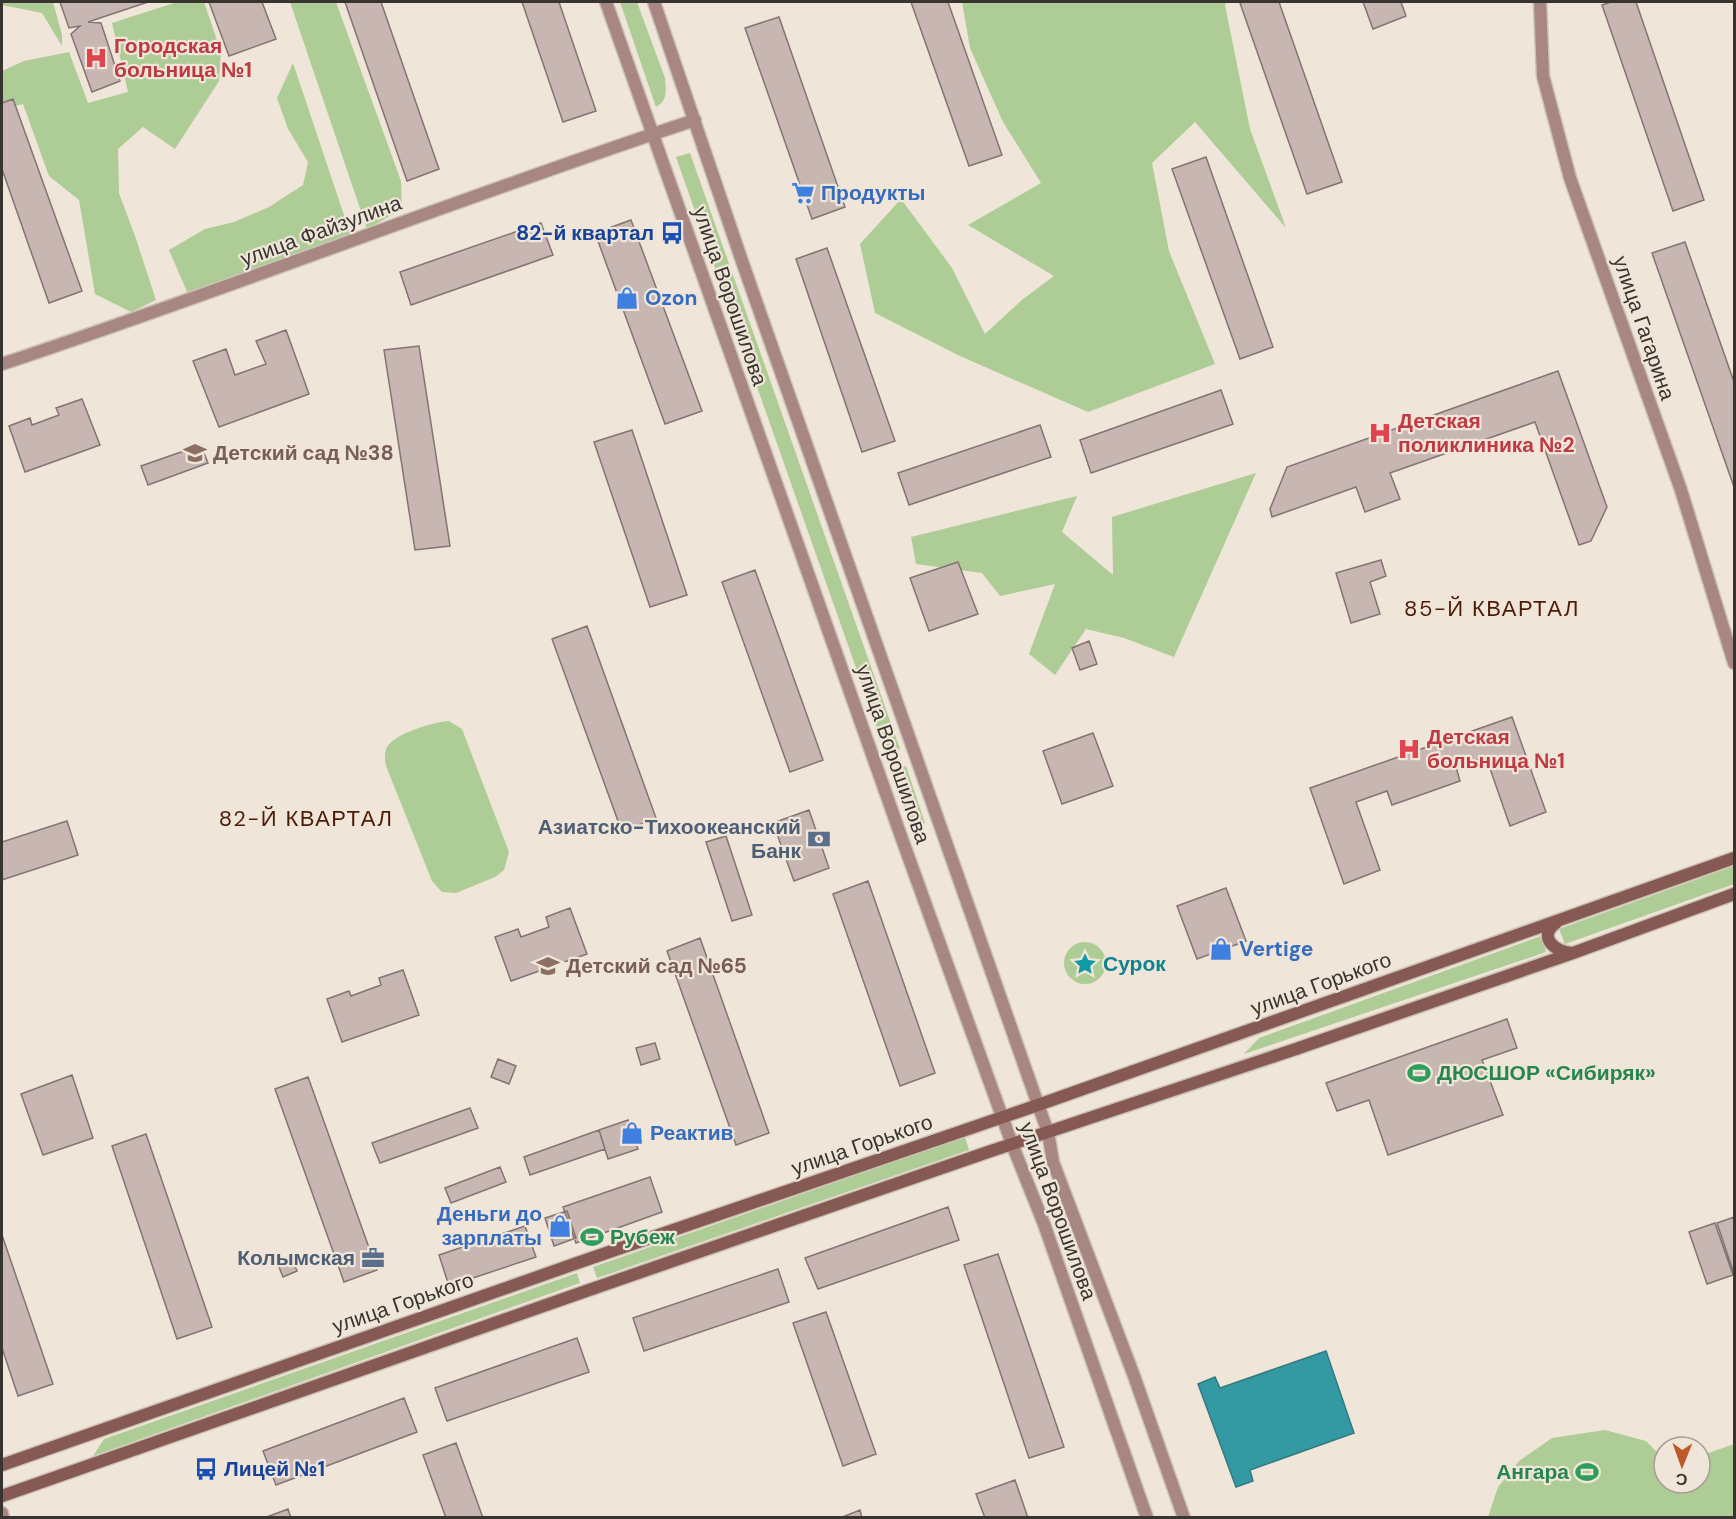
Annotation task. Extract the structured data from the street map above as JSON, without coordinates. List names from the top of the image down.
{
  "streets": {
    "main road": ["улица Горького"],
    "street": ["улица Файзулина", "улица Ворошилова", "улица Гагарина"]
  },
  "crossings": [
    ["улица Файзулина", "улица Ворошилова"],
    ["улица Ворошилова", "улица Горького"]
  ],
  "districts": ["85-Й КВАРТАЛ", "82-Й КВАРТАЛ"],
  "places": {
    "hospital": ["Городская больница №1", "Детская поликлиника №2", "Детская больница №1"],
    "supermarket": ["Продукты"],
    "bus stop": ["82-й квартал", "Лицей №1"],
    "shop": [
      "Ozon",
      "Vertige",
      "Реактив",
      "Деньги до зарплаты"
    ],
    "school or university": ["Детский сад №38", "Детский сад №65"],
    "bank": ["Азиатско-Тихоокеанский Банк"],
    "place": ["Сурок"],
    "sports": ["ДЮСШОР «Сибиряк»", "Рубеж", "Ангара"],
    "office": ["Колымская"]
  },
  "north": "bottom"
}
